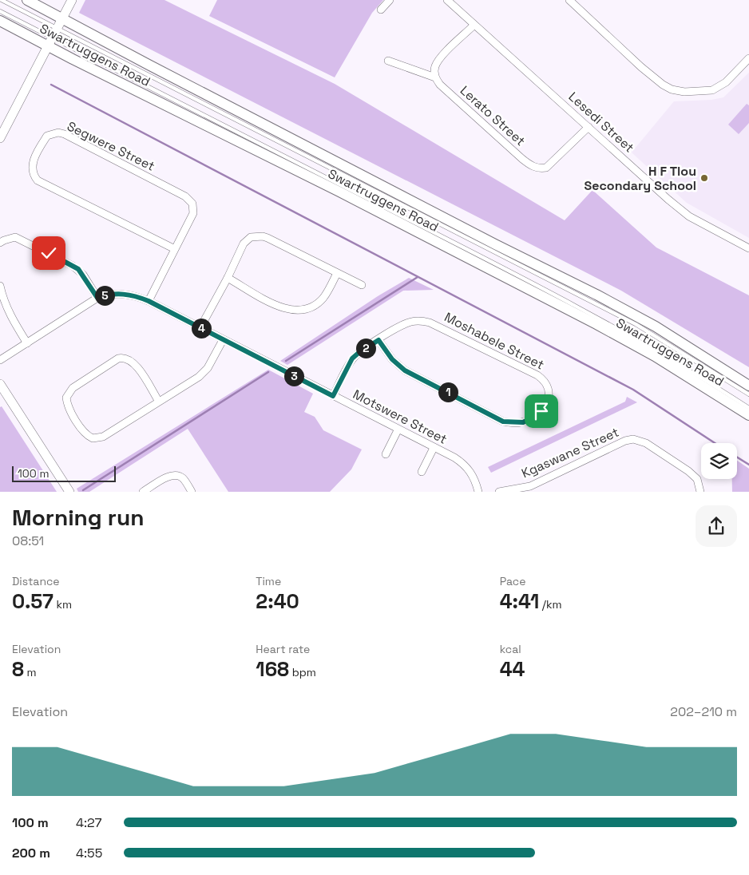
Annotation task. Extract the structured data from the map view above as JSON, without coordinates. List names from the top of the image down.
{
  "streets": {
    "main road": ["Swartruggens Road"],
    "street": [
      "Lerato Street",
      "Lesedi Street",
      "Segwere Street",
      "Moshabele Street",
      "Motswere Street",
      "Kgaswane Street"
    ]
  },
  "crossings": [
    ["Lerato Street", "Lesedi Street"],
    ["Segwere Street", "Motswere Street"],
    ["Moshabele Street", "Motswere Street"]
  ],
  "places": ["H F Tlou Secondary School"],
  "scale_bar": "100 m",
  "page": {
    "pins": [
      "5",
      "4",
      "2",
      "3",
      "1"
    ],
    "scale": "100 m",
    "heading": ["Morning run", "08:51"],
    "stats": [
      ["Distance", "0.57 km"],
      ["Time", "2:40"],
      ["Pace", "4:41 /km"],
      ["Elevation", "8 m"],
      ["Heart rate", "168 bpm"],
      ["kcal", "44"]
    ],
    "chart": ["Elevation", "202–210 m"],
    "list": [
      {
        "name": "100 m",
        "note": "4:27"
      },
      {
        "name": "200 m",
        "note": "4:55"
      }
    ]
  }
}
